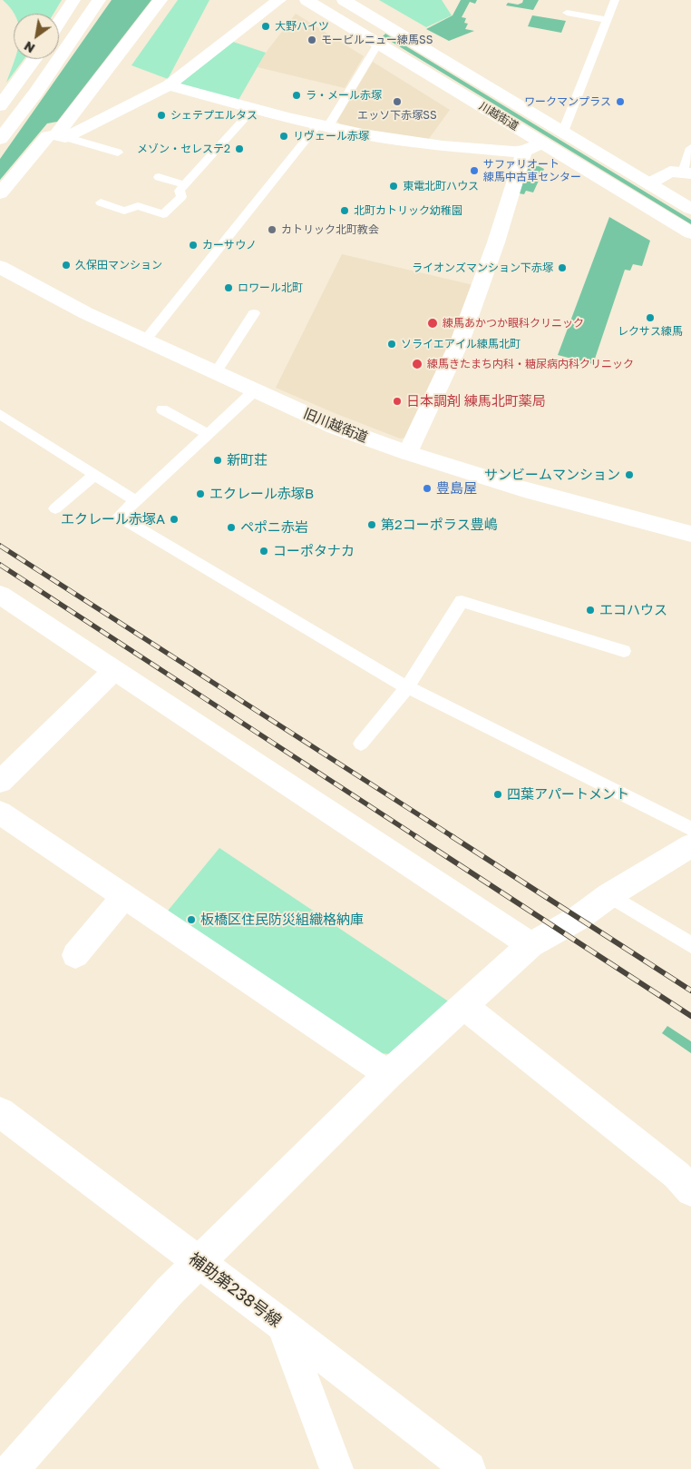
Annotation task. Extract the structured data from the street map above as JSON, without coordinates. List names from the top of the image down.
{
  "streets": {
    "main road": ["川越街道", "旧川越街道", "補助第238号線"]
  },
  "places": [
    "大野ハイツ",
    "モービルニュー練馬SS",
    "ラ・メール赤塚",
    "エッソ下赤塚SS",
    "ワークマンプラス",
    "シェテプエルタス",
    "リヴェール赤塚",
    "メゾン・セレステ2",
    "サファリオート 練馬中古車センター",
    "東電北町ハウス",
    "北町カトリック幼稚園",
    "カトリック北町教会",
    "カーサウノ",
    "久保田マンション",
    "ライオンズマンション下赤塚",
    "ロワール北町",
    "レクサス練馬",
    "練馬あかつか眼科クリニック",
    "ソライエアイル練馬北町",
    "練馬きたまち内科・糖尿病内科クリニック",
    "日本調剤 練馬北町薬局",
    "新町荘",
    "サンビームマンション",
    "豊島屋",
    "エクレール赤塚B",
    "エクレール赤塚A",
    "第2コーポラス豊嶋",
    "ペポニ赤岩",
    "コーポタナカ",
    "エコハウス",
    "四葉アパートメント",
    "板橋区住民防災組織格納庫"
  ],
  "north": "bottom left"
}
